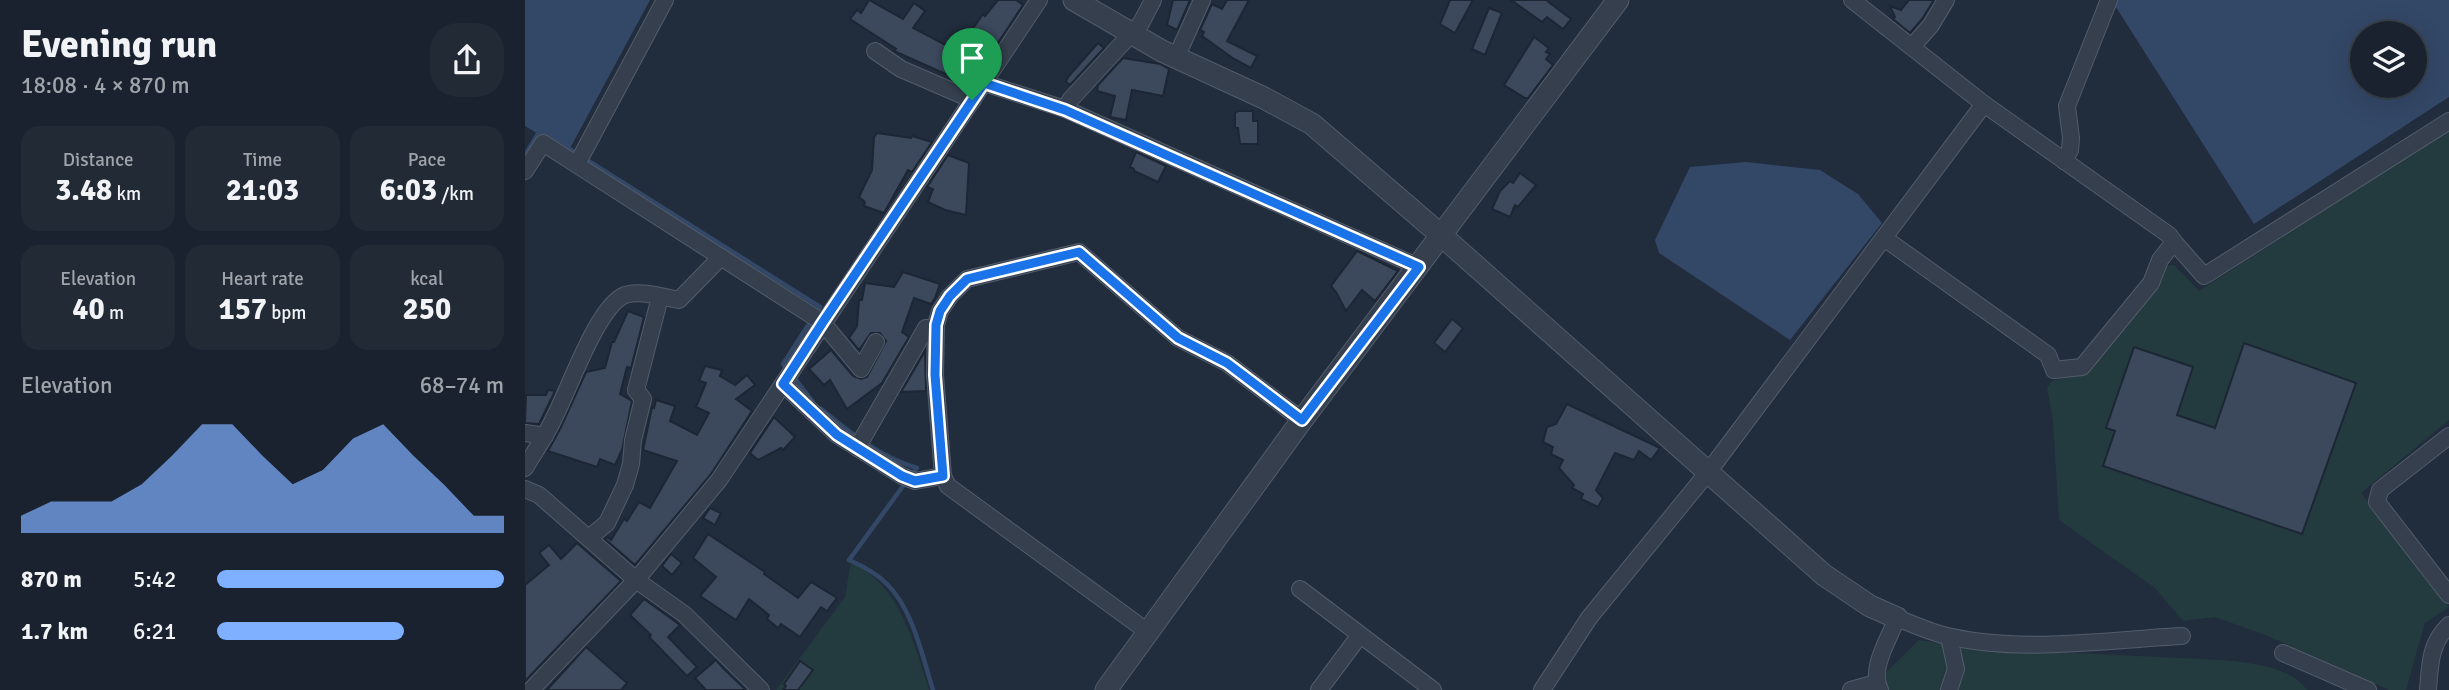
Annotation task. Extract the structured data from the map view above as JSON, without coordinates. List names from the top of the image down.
{
  "page": {
    "heading": ["Evening run", "18:08 · 4 × 870 m"],
    "stats": [
      ["Distance", "3.48 km"],
      ["Time", "21:03"],
      ["Pace", "6:03 /km"],
      ["Elevation", "40 m"],
      ["Heart rate", "157 bpm"],
      ["kcal", "250"]
    ],
    "chart": ["Elevation", "68–74 m"],
    "list": [
      {
        "name": "870 m",
        "note": "5:42"
      },
      {
        "name": "1.7 km",
        "note": "6:21"
      }
    ]
  }
}
